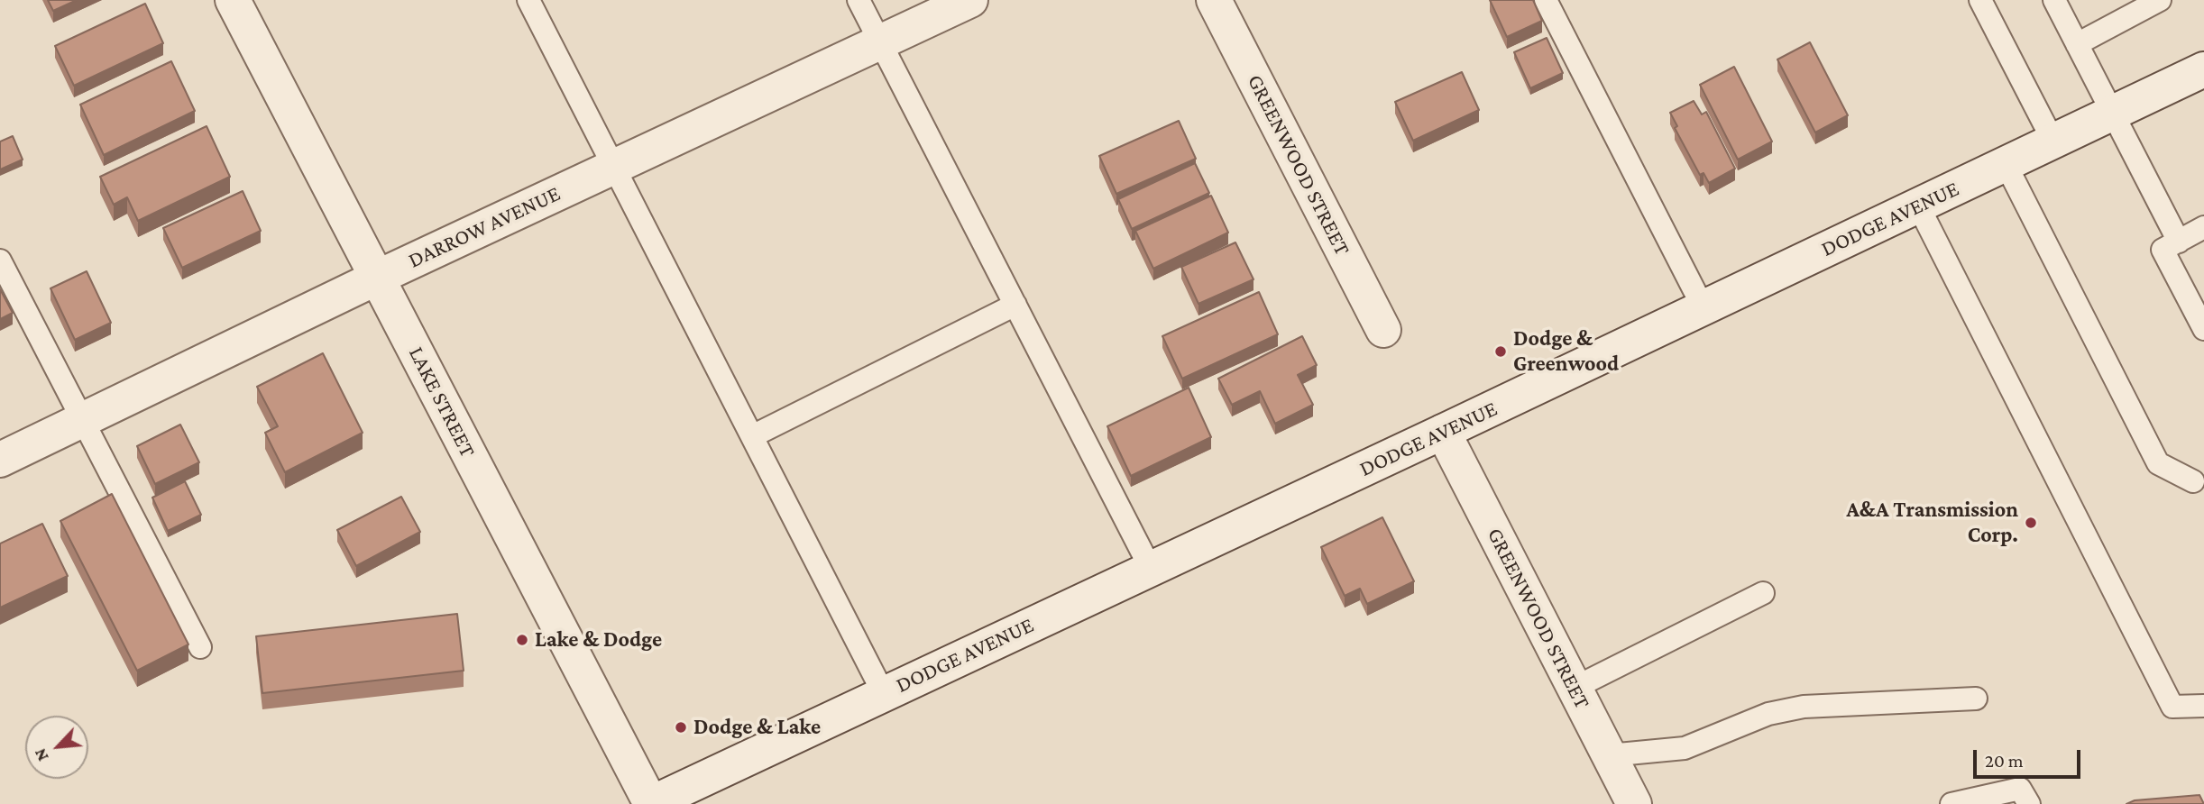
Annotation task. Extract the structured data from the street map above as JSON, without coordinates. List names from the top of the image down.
{
  "streets": {
    "street": [
      "GREENWOOD STREET",
      "DODGE AVENUE",
      "DARROW AVENUE",
      "LAKE STREET"
    ]
  },
  "crossings": [
    ["GREENWOOD STREET", "DODGE AVENUE"],
    ["DODGE AVENUE", "LAKE STREET"],
    ["DARROW AVENUE", "LAKE STREET"]
  ],
  "places": [
    "Dodge & Greenwood",
    "A&A Transmission Corp.",
    "Lake & Dodge",
    "Dodge & Lake"
  ],
  "scale_bar": "20 m",
  "north": "bottom left"
}
